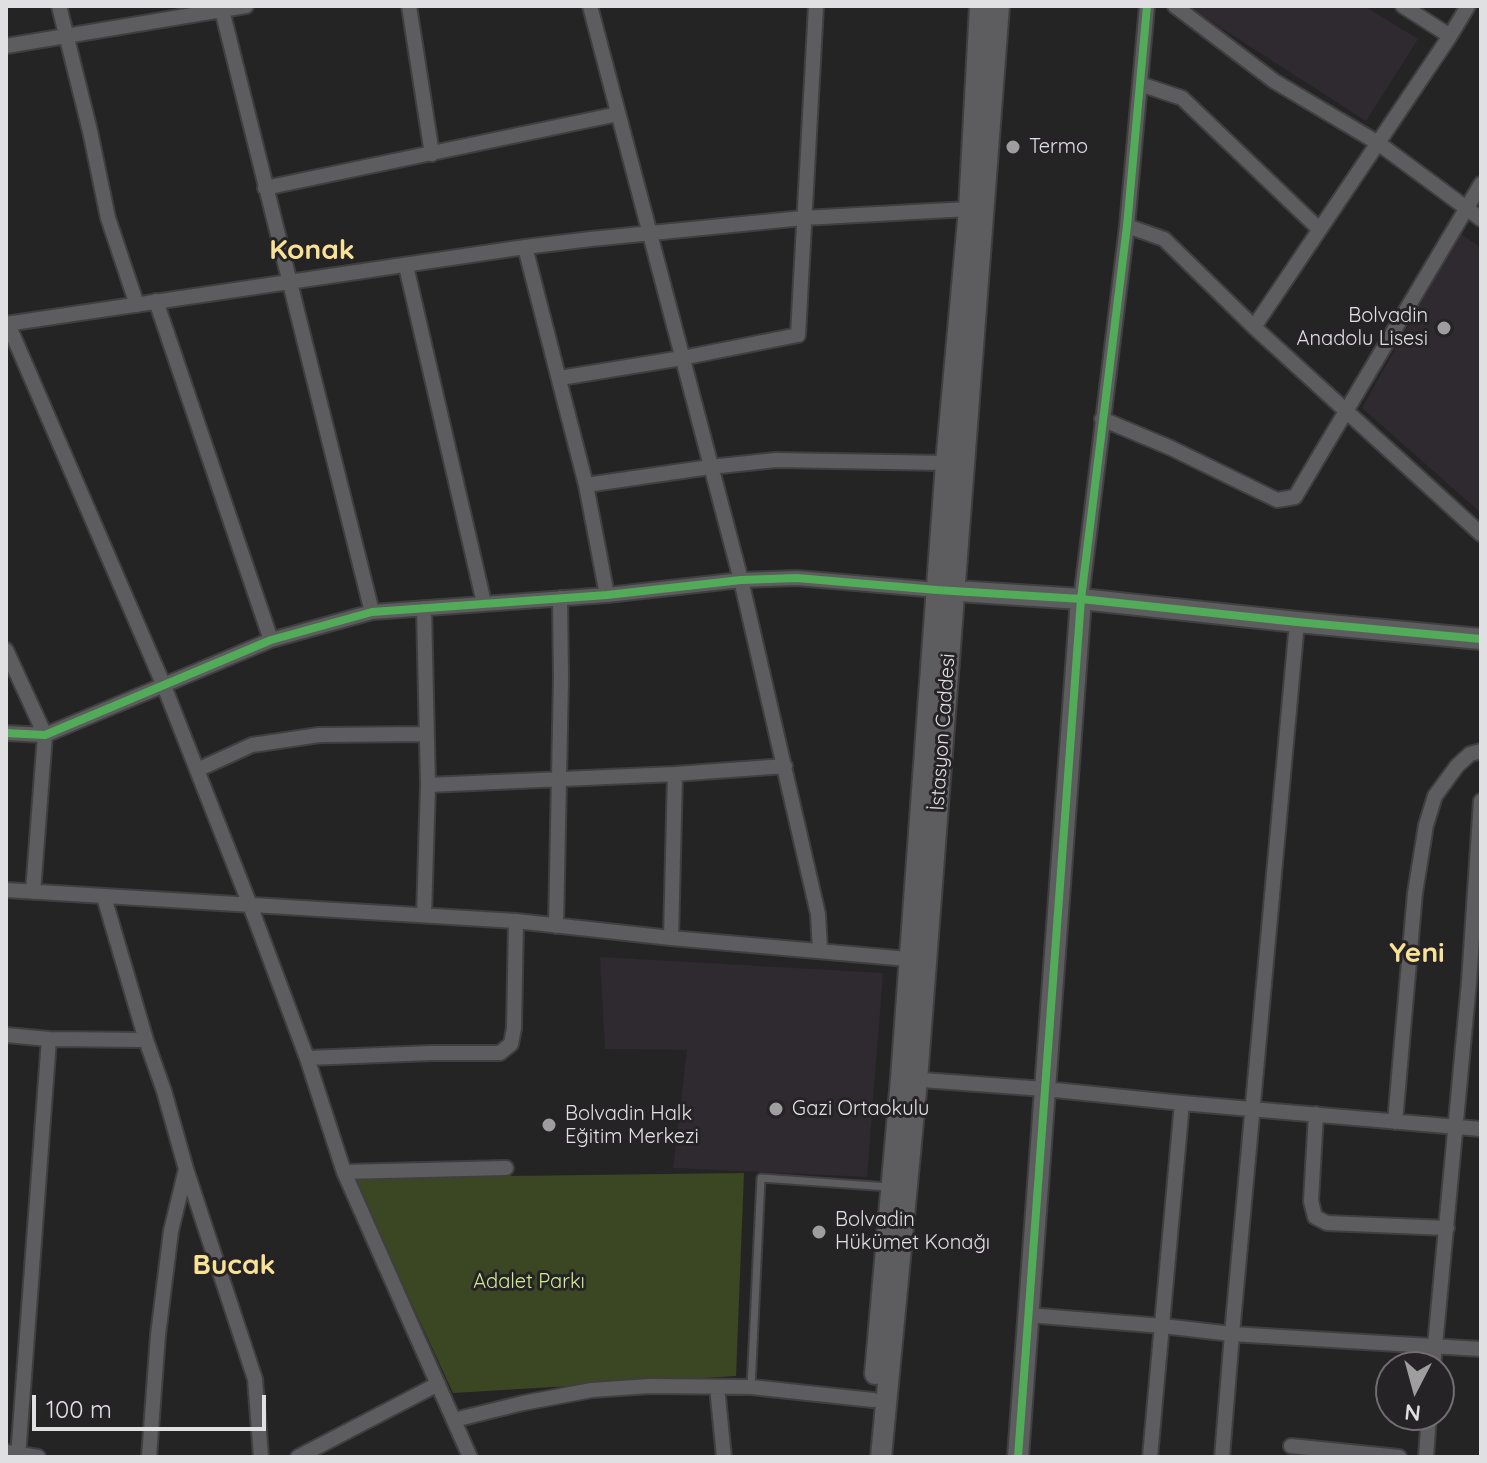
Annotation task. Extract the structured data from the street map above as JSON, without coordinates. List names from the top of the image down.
{
  "streets": {
    "main road": ["İstasyon Caddesi"]
  },
  "districts": ["Konak", "Yeni", "Bucak"],
  "parks": ["Adalet Parkı"],
  "places": [
    "Termo",
    "Bolvadin Anadolu Lisesi",
    "Gazi Ortaokulu",
    "Bolvadin Halk Eğitim Merkezi",
    "Bolvadin Hükümet Konağı"
  ],
  "scale_bar": "100 m",
  "north": "bottom"
}
